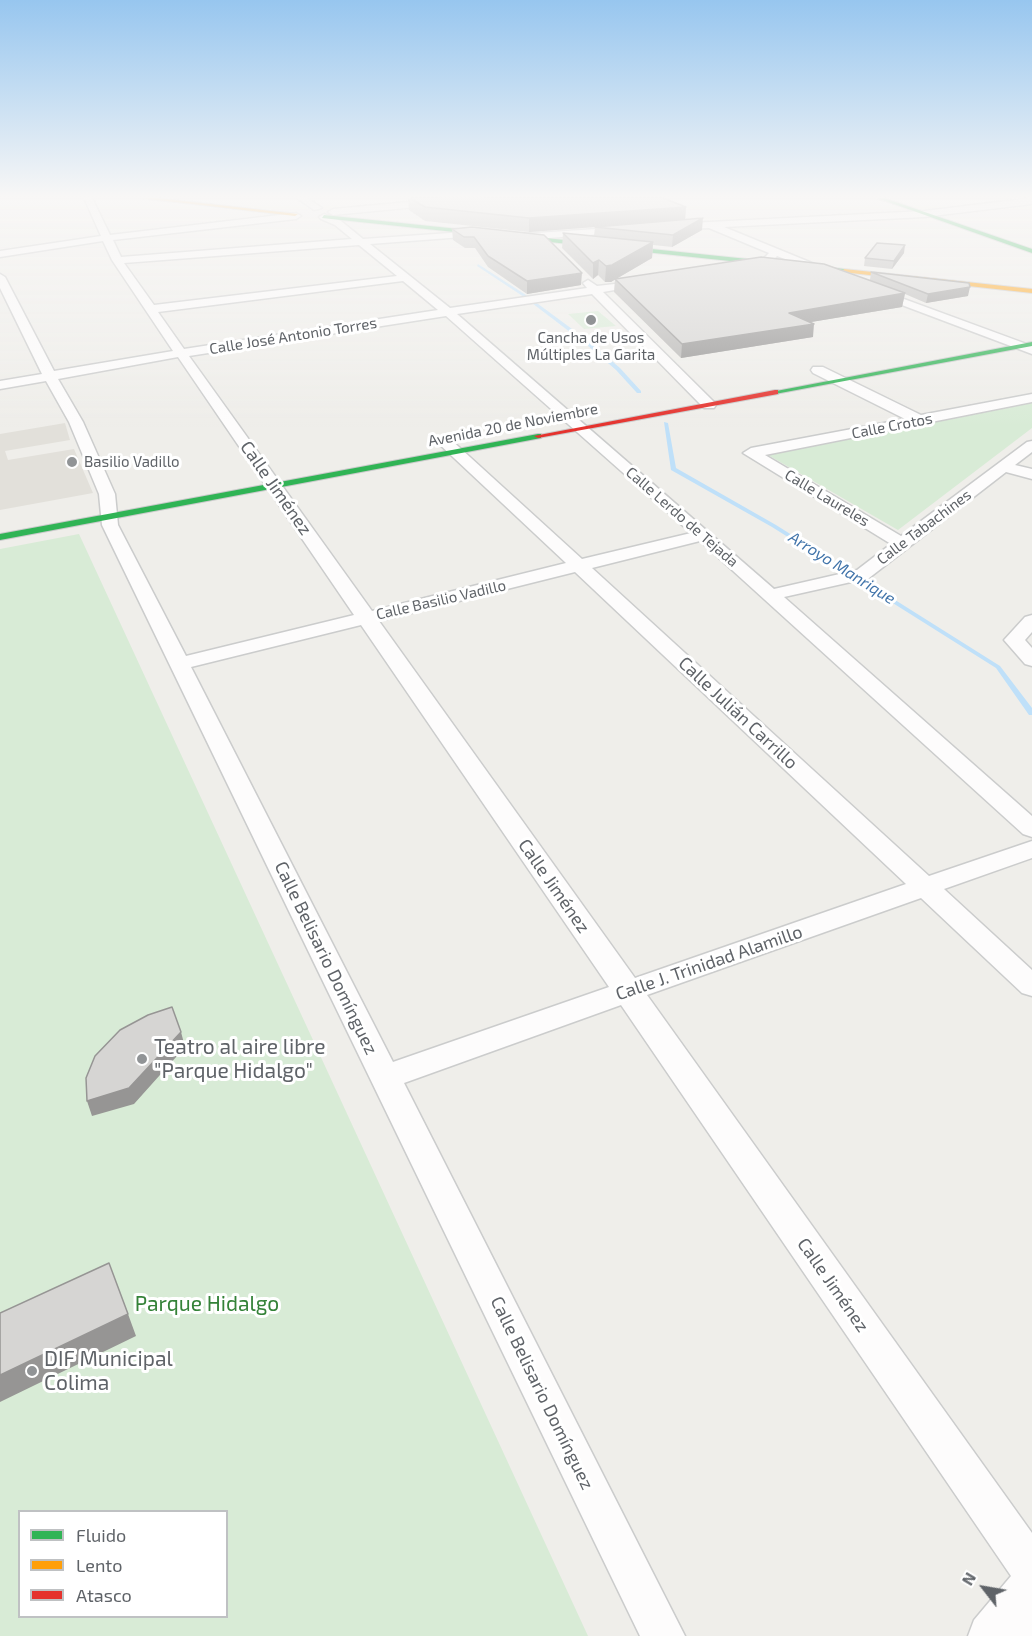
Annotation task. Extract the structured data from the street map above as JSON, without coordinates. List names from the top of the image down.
{
  "streets": {
    "main road": ["Avenida 20 de Noviembre"],
    "street": [
      "Calle José Antonio Torres",
      "Calle Crotos",
      "Calle Jiménez",
      "Calle Laureles",
      "Calle Lerdo de Tejada",
      "Calle Tabachines",
      "Calle Basilio Vadillo",
      "Calle Julián Carrillo",
      "Calle Belisario Domínguez",
      "Calle J. Trinidad Alamillo"
    ]
  },
  "crossings": [
    ["Calle José Antonio Torres", "Calle Jiménez"],
    ["Calle José Antonio Torres", "Calle Lerdo de Tejada"],
    ["Calle José Antonio Torres", "Calle Belisario Domínguez"],
    ["Avenida 20 de Noviembre", "Calle Jiménez"],
    ["Avenida 20 de Noviembre", "Calle Lerdo de Tejada"],
    ["Avenida 20 de Noviembre", "Calle Julián Carrillo"],
    ["Avenida 20 de Noviembre", "Calle Belisario Domínguez"],
    ["Calle Crotos", "Calle Laureles"],
    ["Calle Jiménez", "Calle Basilio Vadillo"],
    ["Calle Jiménez", "Calle J. Trinidad Alamillo"],
    ["Calle Laureles", "Calle Tabachines"],
    ["Calle Lerdo de Tejada", "Calle Tabachines"],
    ["Calle Lerdo de Tejada", "Calle Basilio Vadillo"],
    ["Calle Basilio Vadillo", "Calle Julián Carrillo"],
    ["Calle Basilio Vadillo", "Calle Belisario Domínguez"],
    ["Calle Julián Carrillo", "Calle J. Trinidad Alamillo"],
    ["Calle Belisario Domínguez", "Calle J. Trinidad Alamillo"]
  ],
  "water": ["Arroyo Manrique"],
  "parks": ["Parque Hidalgo"],
  "places": [
    "Cancha de Usos Múltiples La Garita",
    "Basilio Vadillo",
    "Teatro al aire libre \"Parque Hidalgo\"",
    "DIF Municipal Colima"
  ],
  "legend": ["Fluido", "Lento", "Atasco"],
  "north": "top left"
}
